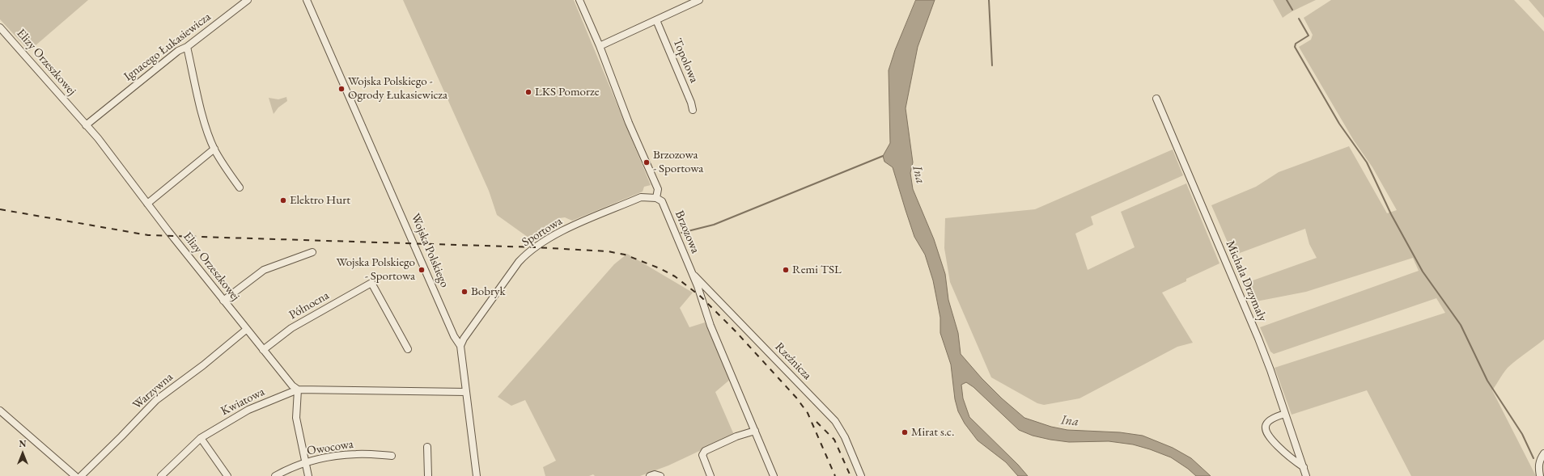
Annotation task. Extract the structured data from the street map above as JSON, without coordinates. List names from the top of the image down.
{
  "streets": {
    "street": [
      "Ignacego Łukasiewicza",
      "Topolowa",
      "Elizy Orzeszkowej",
      "Sportowa",
      "Brzozowa",
      "Wojska Polskiego",
      "Michała Drzymały",
      "Północna",
      "Rzeźnicza",
      "Warzywna",
      "Kwiatowa",
      "Owocowa"
    ]
  },
  "crossings": [
    ["Ignacego Łukasiewicza", "Elizy Orzeszkowej"],
    ["Elizy Orzeszkowej", "Północna"],
    ["Elizy Orzeszkowej", "Warzywna"],
    ["Elizy Orzeszkowej", "Kwiatowa"],
    ["Sportowa", "Brzozowa"],
    ["Sportowa", "Wojska Polskiego"],
    ["Brzozowa", "Rzeźnicza"]
  ],
  "water": ["Ina"],
  "places": [
    "Wojska Polskiego - Ogrody Łukasiewicza",
    "LKS Pomorze",
    "Brzozowa - Sportowa",
    "Elektro Hurt",
    "Wojska Polskiego - Sportowa",
    "Remi TSL",
    "Bobryk",
    "Mirat s.c."
  ],
  "north": "top"
}
